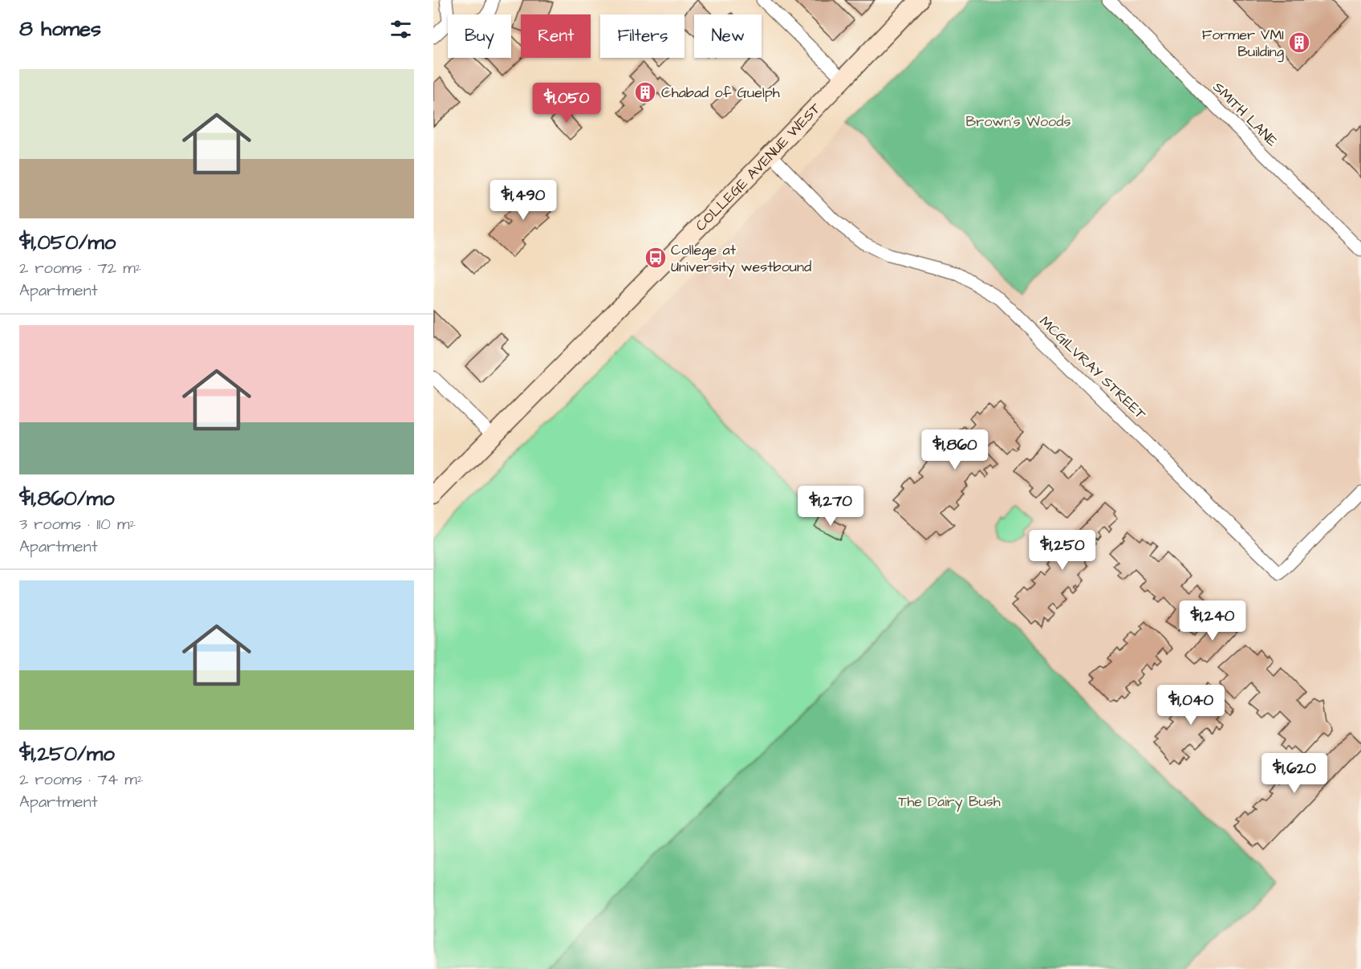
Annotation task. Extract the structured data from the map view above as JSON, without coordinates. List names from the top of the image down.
{
  "streets": {
    "main road": ["COLLEGE AVENUE WEST"],
    "street": ["SMITH LANE", "MCGILVRAY STREET"]
  },
  "crossings": [
    ["COLLEGE AVENUE WEST", "MCGILVRAY STREET"]
  ],
  "parks": ["Brown's Woods", "The Dairy Bush"],
  "places": {
    "building": ["Former VMI Building", "Chabad of Guelph"],
    "bus stop": ["College at University westbound"]
  },
  "page": {
    "heading": "8 homes",
    "chip": [
      "Buy",
      "Rent",
      "Filters",
      "New"
    ],
    "list": [
      {
        "name": "$1,050/mo",
        "note": "2 rooms · 72 m² · Apartment"
      },
      {
        "name": "$1,860/mo",
        "note": "3 rooms · 110 m² · Apartment"
      },
      {
        "name": "$1,250/mo",
        "note": "2 rooms · 74 m² · Apartment"
      }
    ],
    "price": [
      "$1,050",
      "$1,490",
      "$1,860",
      "$1,270",
      "$1,250",
      "$1,240",
      "$1,040",
      "$1,620"
    ]
  }
}
